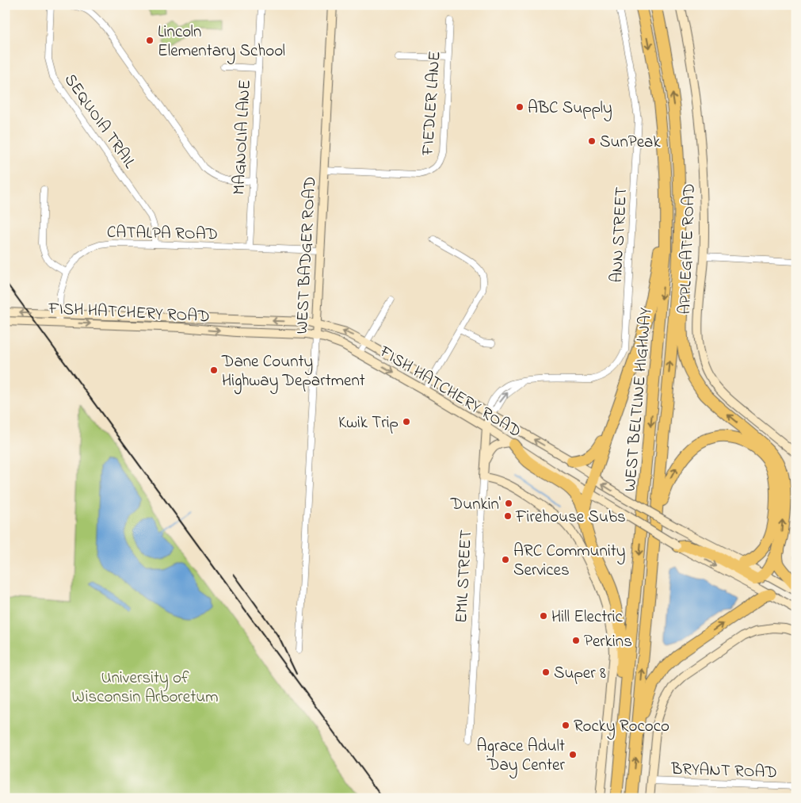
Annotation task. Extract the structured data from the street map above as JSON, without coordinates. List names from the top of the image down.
{
  "streets": {
    "highway": ["WEST BELTLINE HIGHWAY"],
    "main road": [
      "APPLEGATE ROAD",
      "WEST BADGER ROAD",
      "FISH HATCHERY ROAD",
      "EMIL STREET"
    ],
    "street": [
      "FIEDLER LANE",
      "SEQUOIA TRAIL",
      "MAGNOLIA LANE",
      "CATALPA ROAD",
      "ANN STREET",
      "BRYANT ROAD"
    ]
  },
  "crossings": [
    ["FIEDLER LANE", "WEST BADGER ROAD"],
    ["SEQUOIA TRAIL", "CATALPA ROAD"],
    ["MAGNOLIA LANE", "CATALPA ROAD"],
    ["CATALPA ROAD", "WEST BADGER ROAD"],
    ["CATALPA ROAD", "FISH HATCHERY ROAD"],
    ["ANN STREET", "FISH HATCHERY ROAD"],
    ["ANN STREET", "EMIL STREET"],
    ["WEST BADGER ROAD", "FISH HATCHERY ROAD"],
    ["FISH HATCHERY ROAD", "EMIL STREET"]
  ],
  "parks": ["University of Wisconsin Arboretum"],
  "places": [
    "Lincoln Elementary School",
    "ABC Supply",
    "SunPeak",
    "Dane County Highway Department",
    "Kwik Trip",
    "Dunkin'",
    "Firehouse Subs",
    "ARC Community Services",
    "Hill Electric",
    "Perkins",
    "Super 8",
    "Rocky Rococo",
    "Agrace Adult Day Center"
  ]
}
